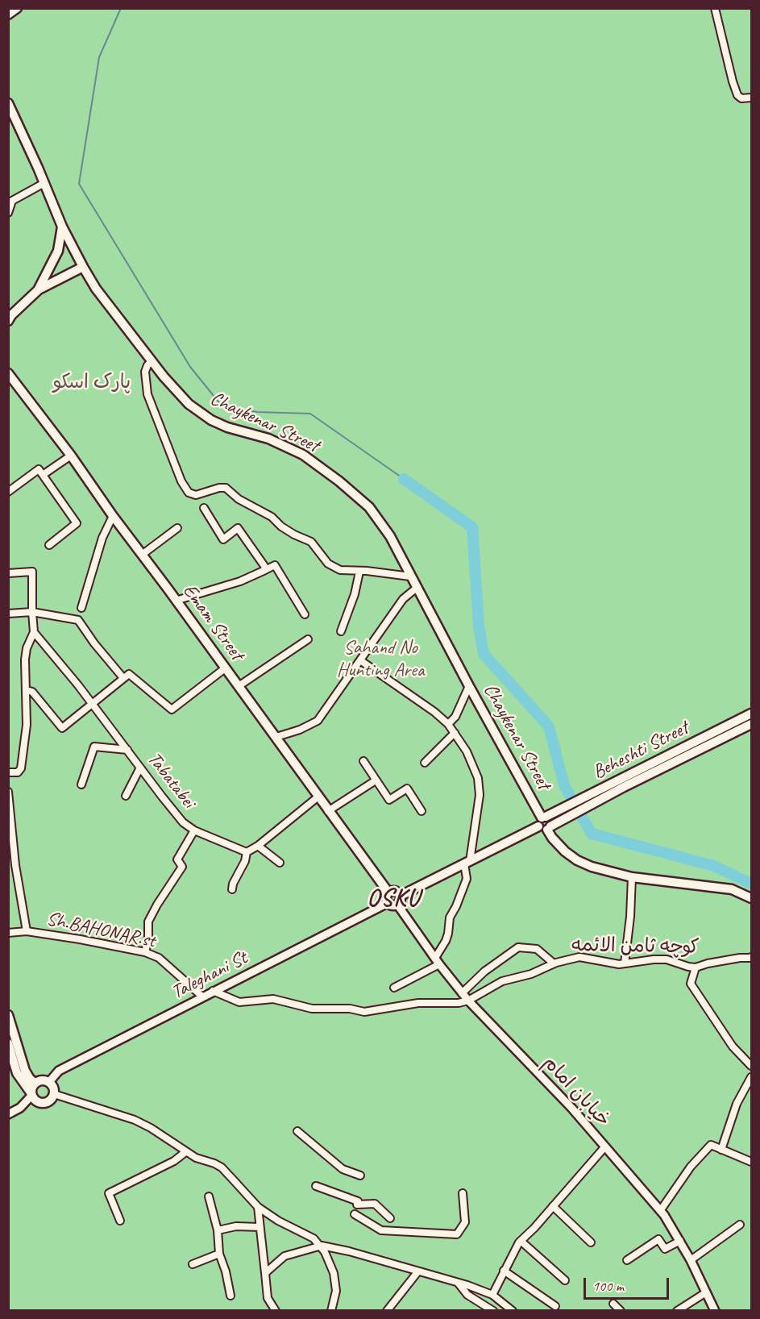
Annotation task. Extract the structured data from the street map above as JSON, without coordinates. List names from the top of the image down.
{
  "streets": {
    "main road": ["Chaykenar Street", "Emam Street", "Beheshti Street"],
    "street": [
      "Tabatabei",
      "Sh.BAHONAR.st",
      "کوچه ثامن الائمه",
      "Taleghani St",
      "خیابان امام"
    ]
  },
  "crossings": [
    ["Chaykenar Street", "Beheshti Street"],
    ["Emam Street", "Taleghani St"],
    ["Emam Street", "خیابان امام"],
    ["Sh.BAHONAR.st", "Taleghani St"],
    ["کوچه ثامن الائمه", "خیابان امام"],
    ["Taleghani St", "خیابان امام"]
  ],
  "districts": ["OSKU"],
  "parks": ["پارک اسکو", "Sahand No Hunting Area"],
  "scale_bar": "100 m"
}
